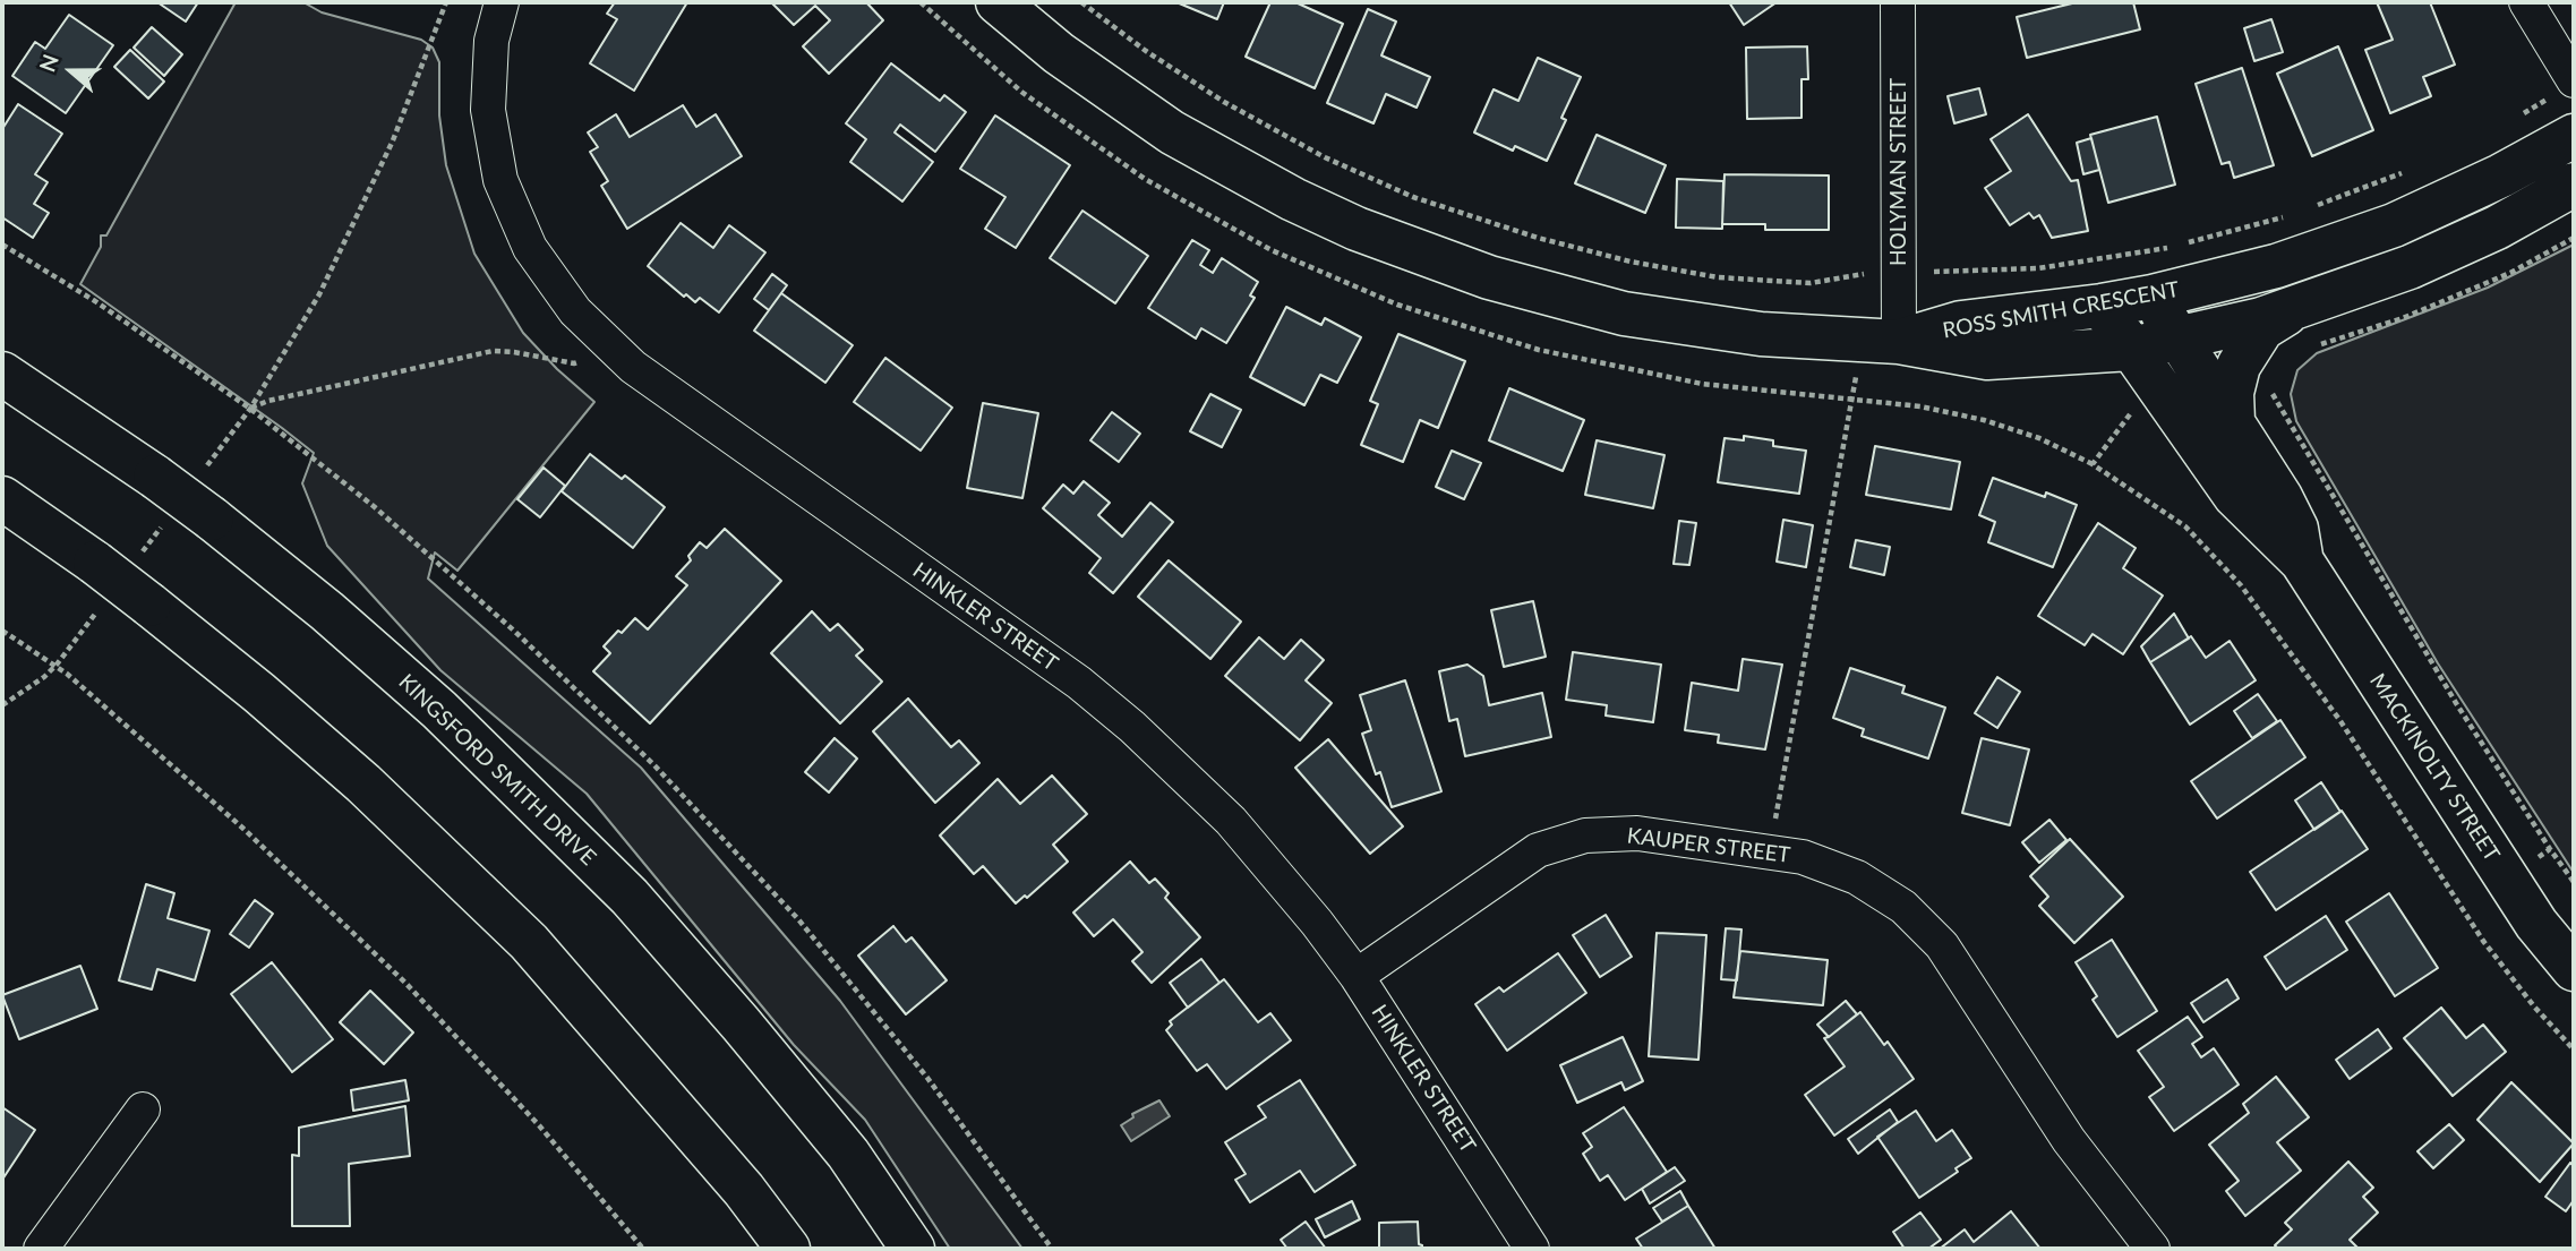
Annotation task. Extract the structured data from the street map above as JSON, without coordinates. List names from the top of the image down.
{
  "streets": {
    "street": [
      "HOLYMAN STREET",
      "ROSS SMITH CRESCENT",
      "HINKLER STREET",
      "MACKINOLTY STREET",
      "KINGSFORD SMITH DRIVE",
      "KAUPER STREET"
    ]
  },
  "crossings": [
    ["HOLYMAN STREET", "ROSS SMITH CRESCENT"],
    ["ROSS SMITH CRESCENT", "MACKINOLTY STREET"],
    ["HINKLER STREET", "KAUPER STREET"]
  ],
  "north": "left"
}
